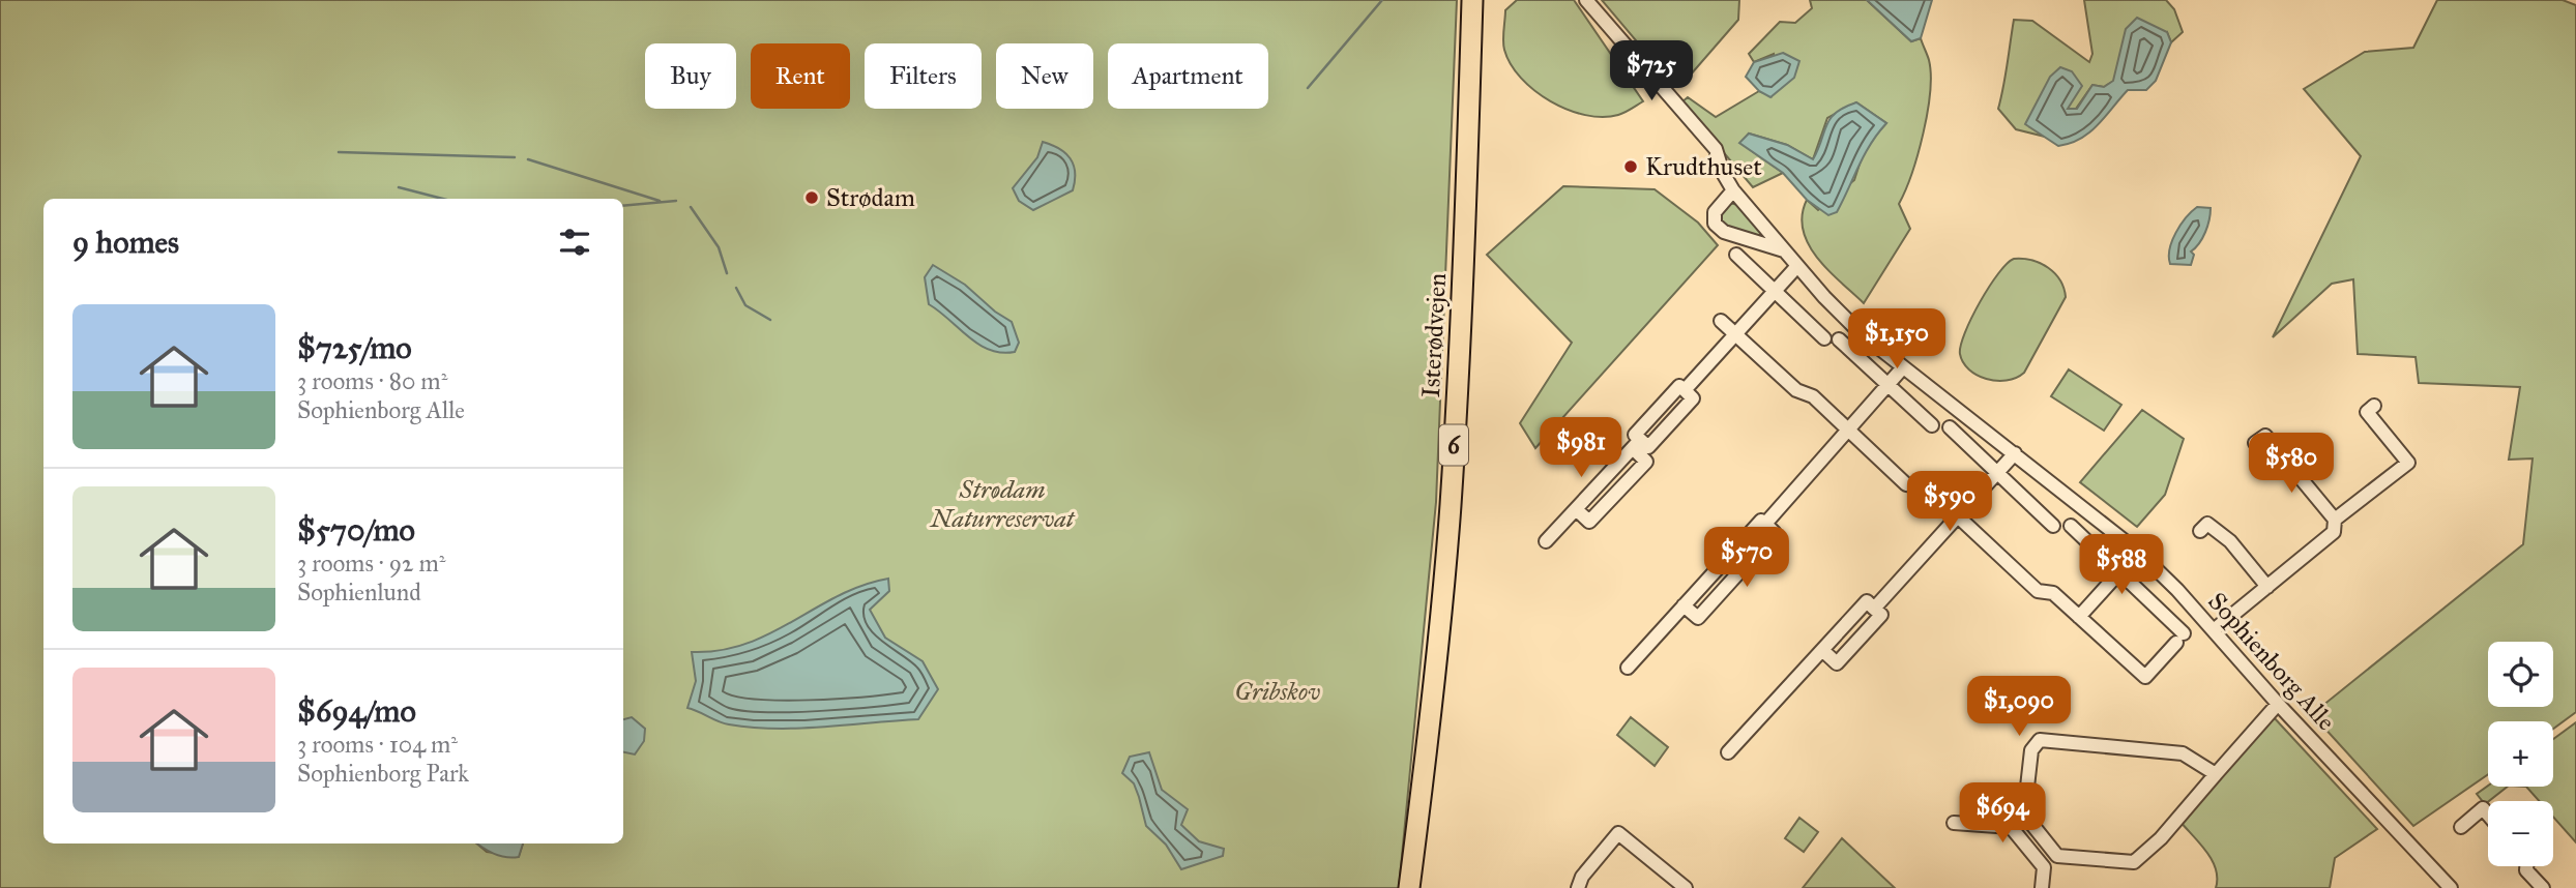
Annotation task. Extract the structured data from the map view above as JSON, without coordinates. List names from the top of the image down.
{
  "streets": {
    "highway": ["Isterødvejen", "6"],
    "street": ["Sophienborg Alle"]
  },
  "parks": ["Strødam Naturreservat", "Gribskov"],
  "places": ["Krudthuset", "Strødam"],
  "page": {
    "price": [
      "$725",
      "$1,150",
      "$981",
      "$580",
      "$590",
      "$570",
      "$588",
      "$1,090",
      "$694"
    ],
    "chip": [
      "Buy",
      "Rent",
      "Filters",
      "New",
      "Apartment"
    ],
    "heading": "9 homes",
    "list": [
      {
        "name": "$725/mo",
        "note": "3 rooms · 80 m² · Sophienborg Alle"
      },
      {
        "name": "$570/mo",
        "note": "3 rooms · 92 m² · Sophienlund"
      },
      {
        "name": "$694/mo",
        "note": "3 rooms · 104 m² · Sophienborg Park"
      }
    ],
    "map_buttons": ["+", "−"]
  }
}
